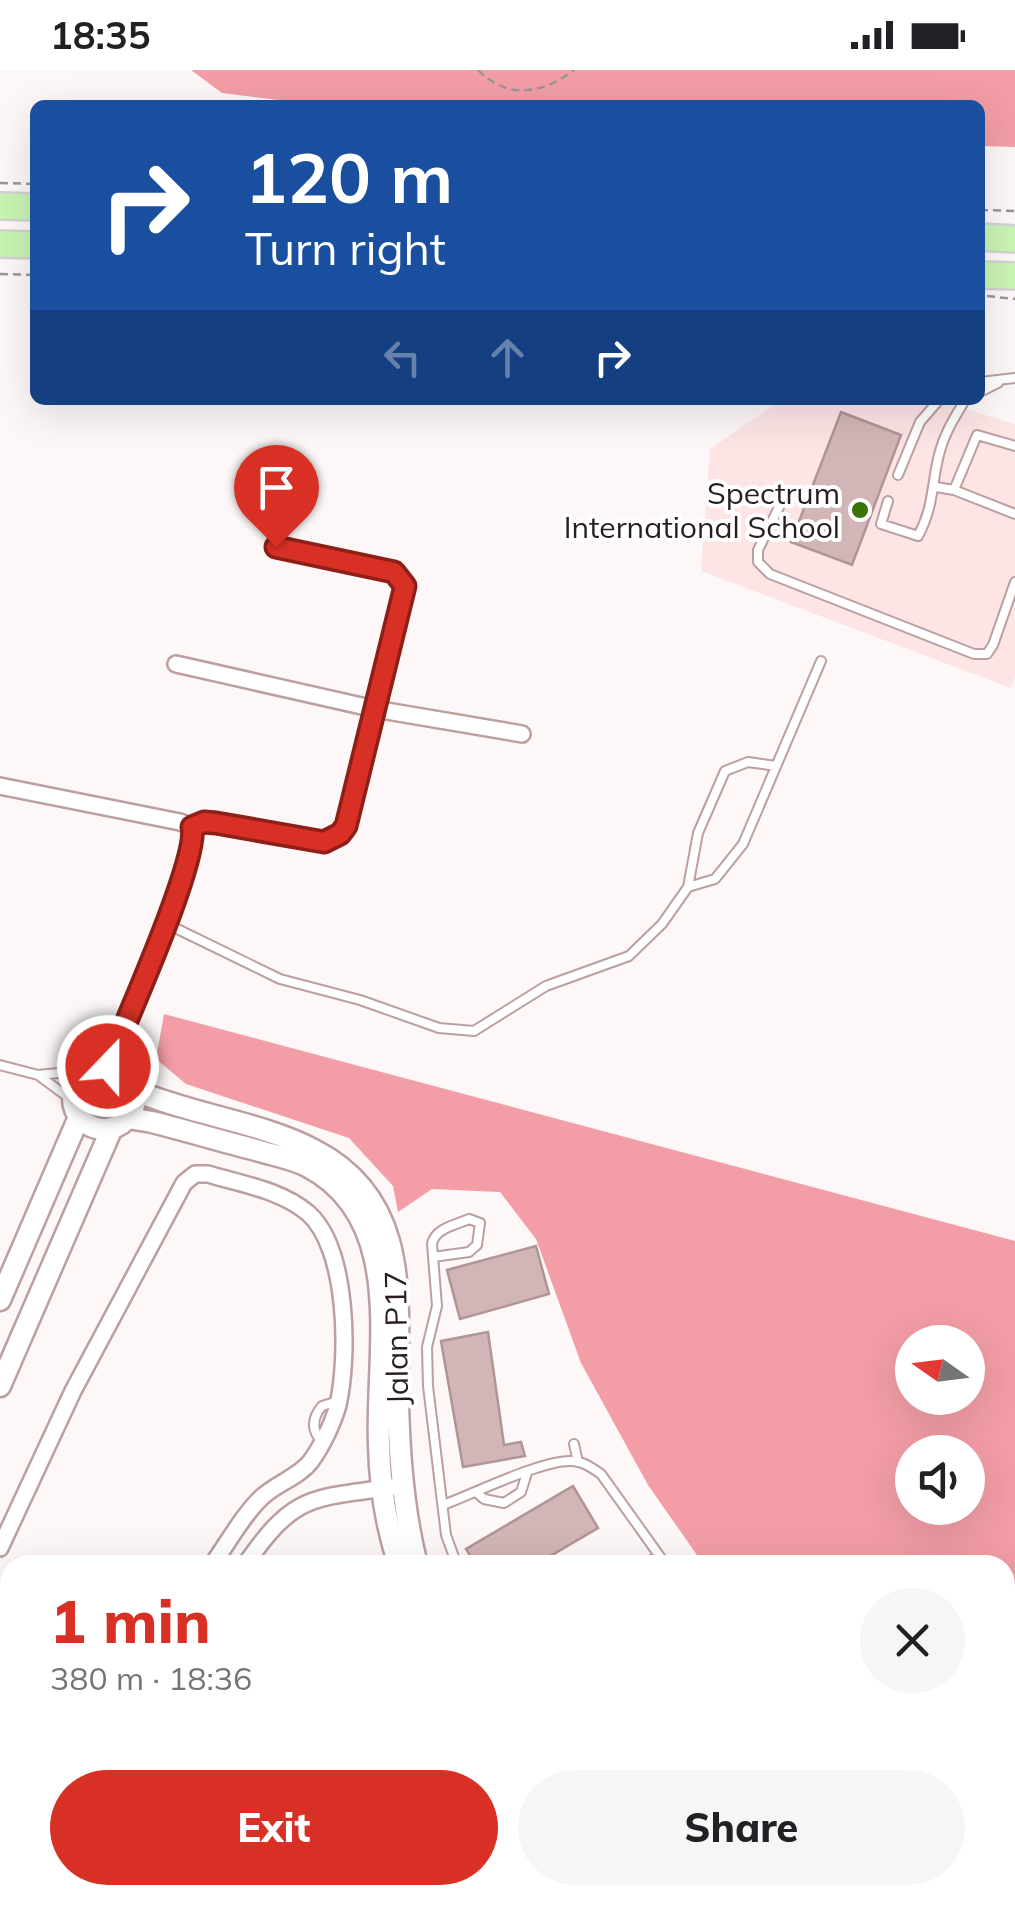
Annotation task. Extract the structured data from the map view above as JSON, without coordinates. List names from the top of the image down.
{
  "streets": {
    "street": ["Jalan P17"]
  },
  "places": ["Spectrum International School"],
  "north": "left",
  "page": {
    "status": "18:35",
    "turn": ["120 m", "Turn right"],
    "heading": ["1 min", "380 m · 18:36"],
    "buttons": ["Exit", "Share"]
  }
}
